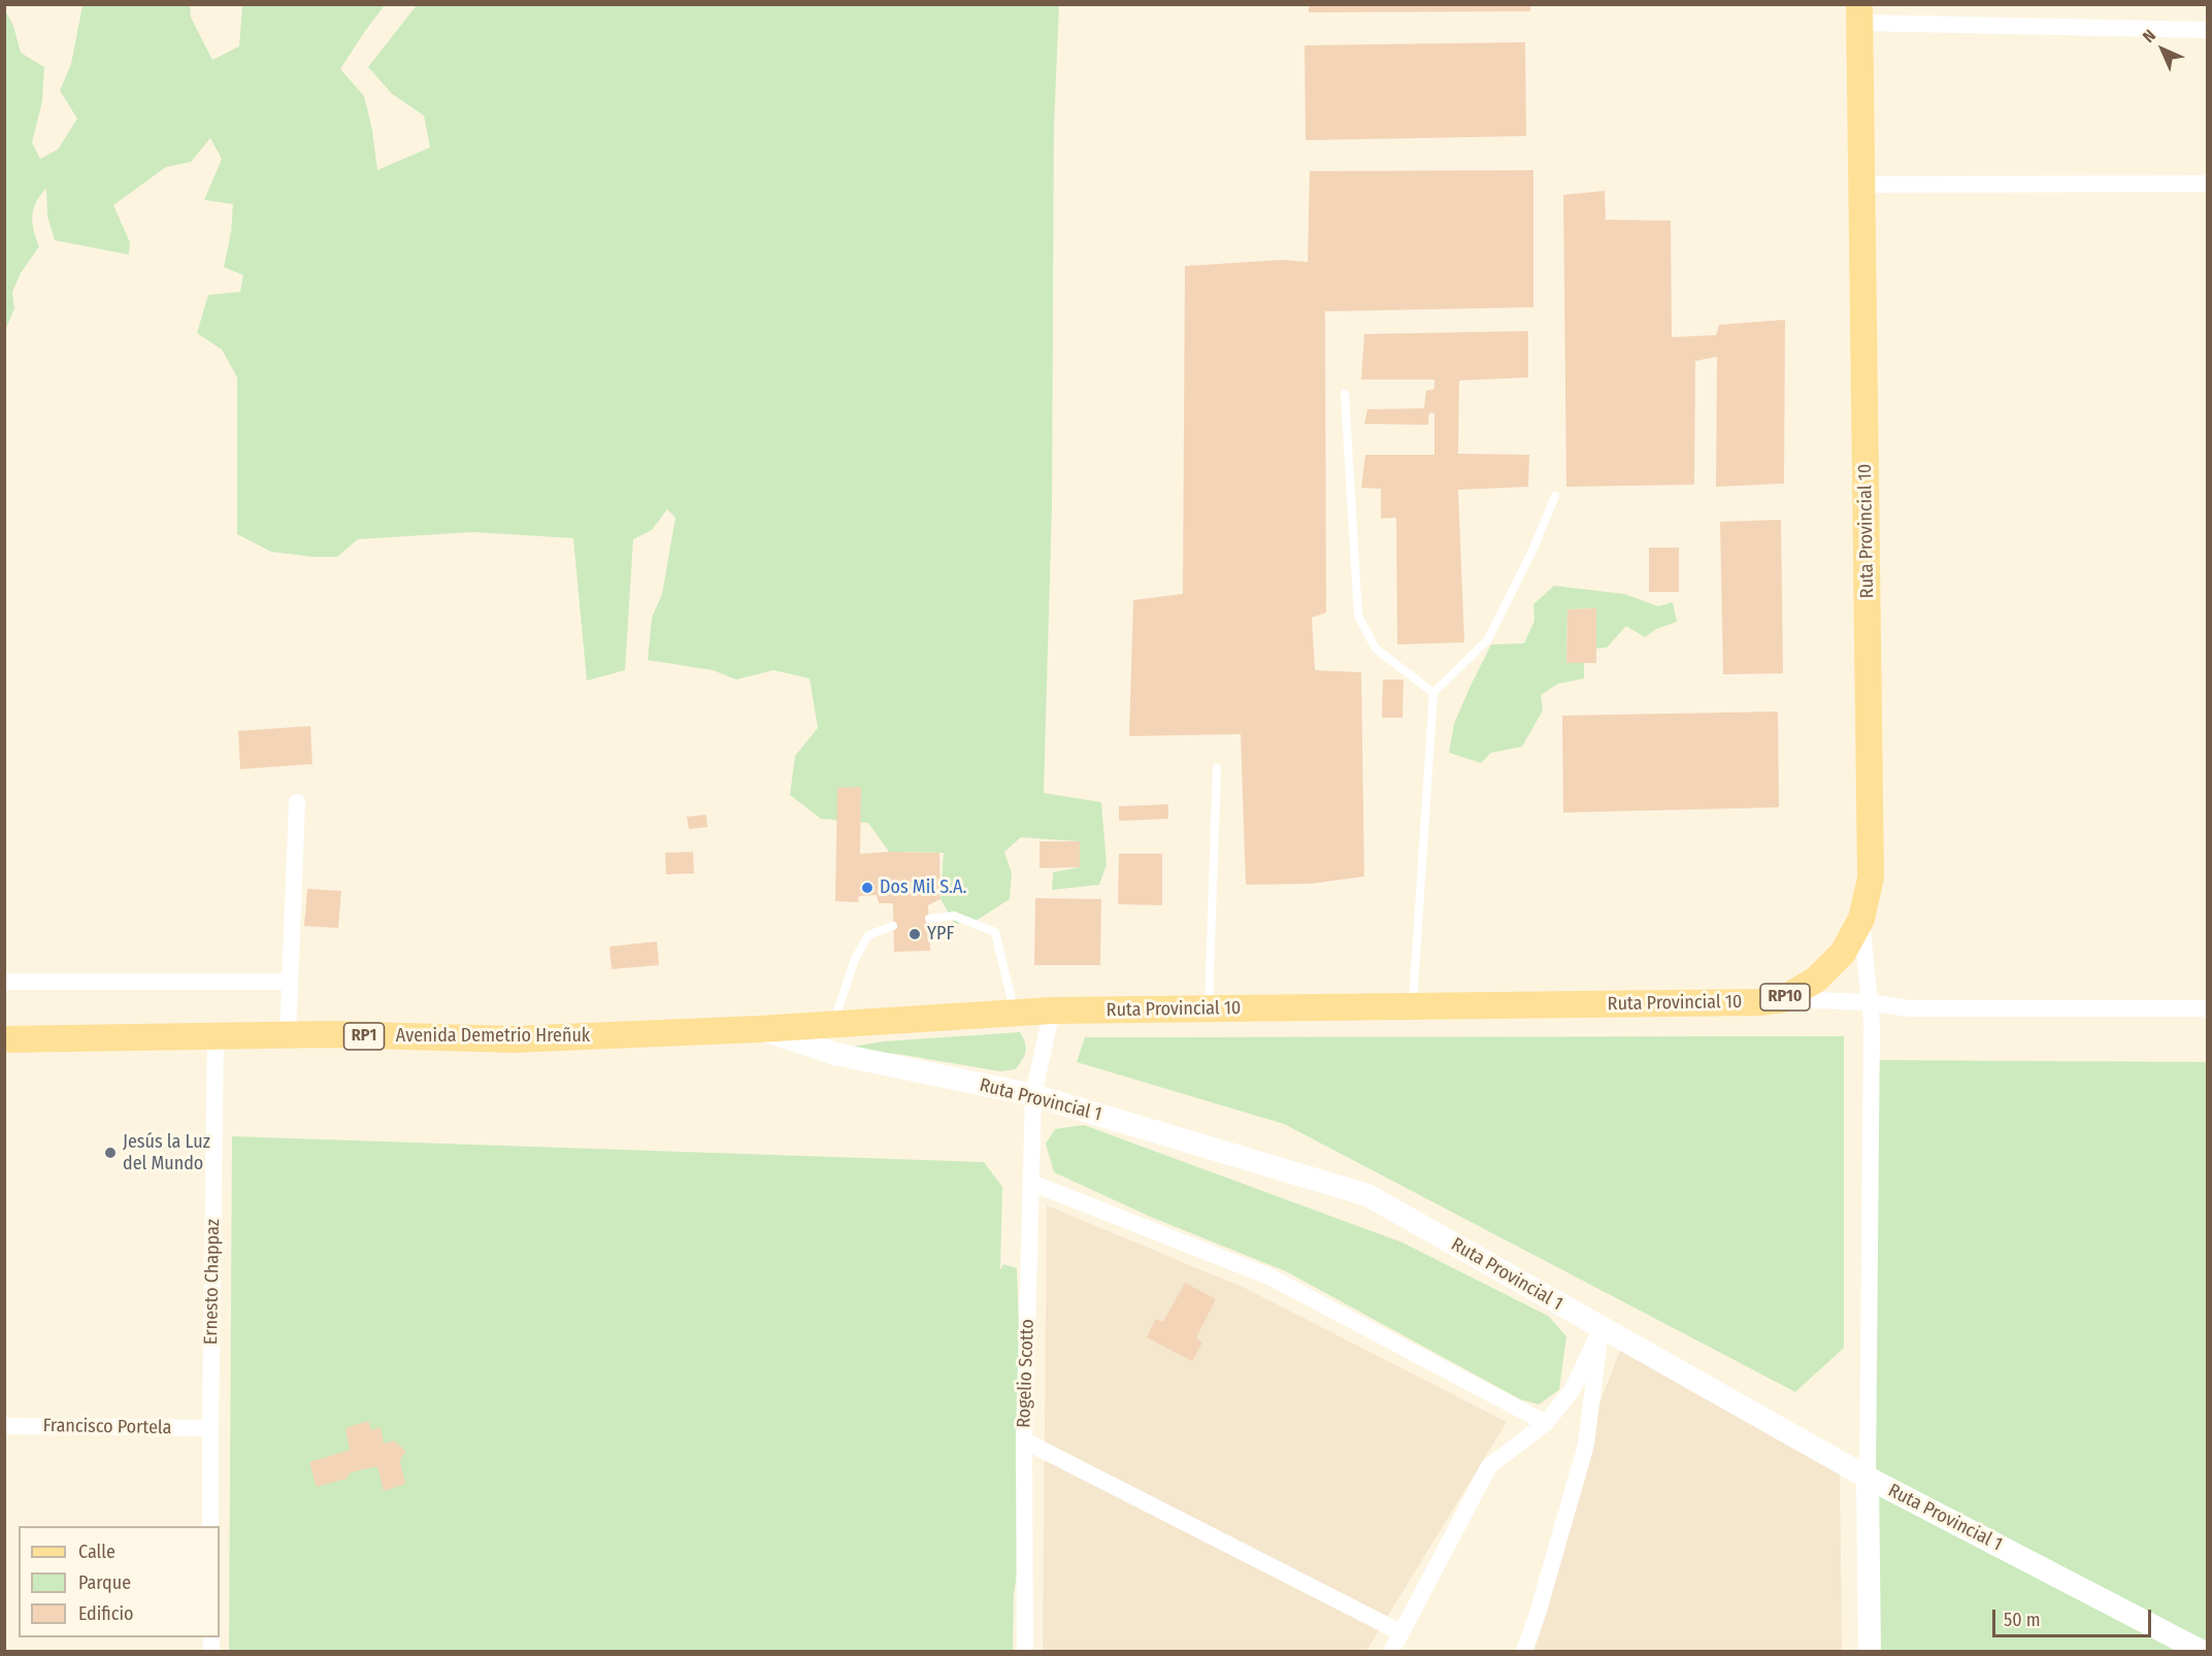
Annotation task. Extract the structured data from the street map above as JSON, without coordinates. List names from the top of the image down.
{
  "streets": {
    "main road": [
      "Ruta Provincial 10",
      "RP10",
      "RP1",
      "Avenida Demetrio Hreñuk",
      "Ruta Provincial 1"
    ],
    "street": ["Ernesto Chappaz", "Rogelio Scotto", "Francisco Portela"]
  },
  "crossings": [
    ["Ruta Provincial 10", "Avenida Demetrio Hreñuk"],
    ["Ruta Provincial 10", "Ruta Provincial 1"],
    ["Ruta Provincial 10", "Rogelio Scotto"],
    ["Avenida Demetrio Hreñuk", "Ruta Provincial 1"],
    ["Avenida Demetrio Hreñuk", "Ernesto Chappaz"],
    ["Ruta Provincial 1", "Rogelio Scotto"],
    ["Ernesto Chappaz", "Francisco Portela"]
  ],
  "places": ["Dos Mil S.A.", "YPF", "Jesús la Luz del Mundo"],
  "legend": ["Calle", "Parque", "Edificio"],
  "scale_bar": "50 m",
  "north": "top left"
}
